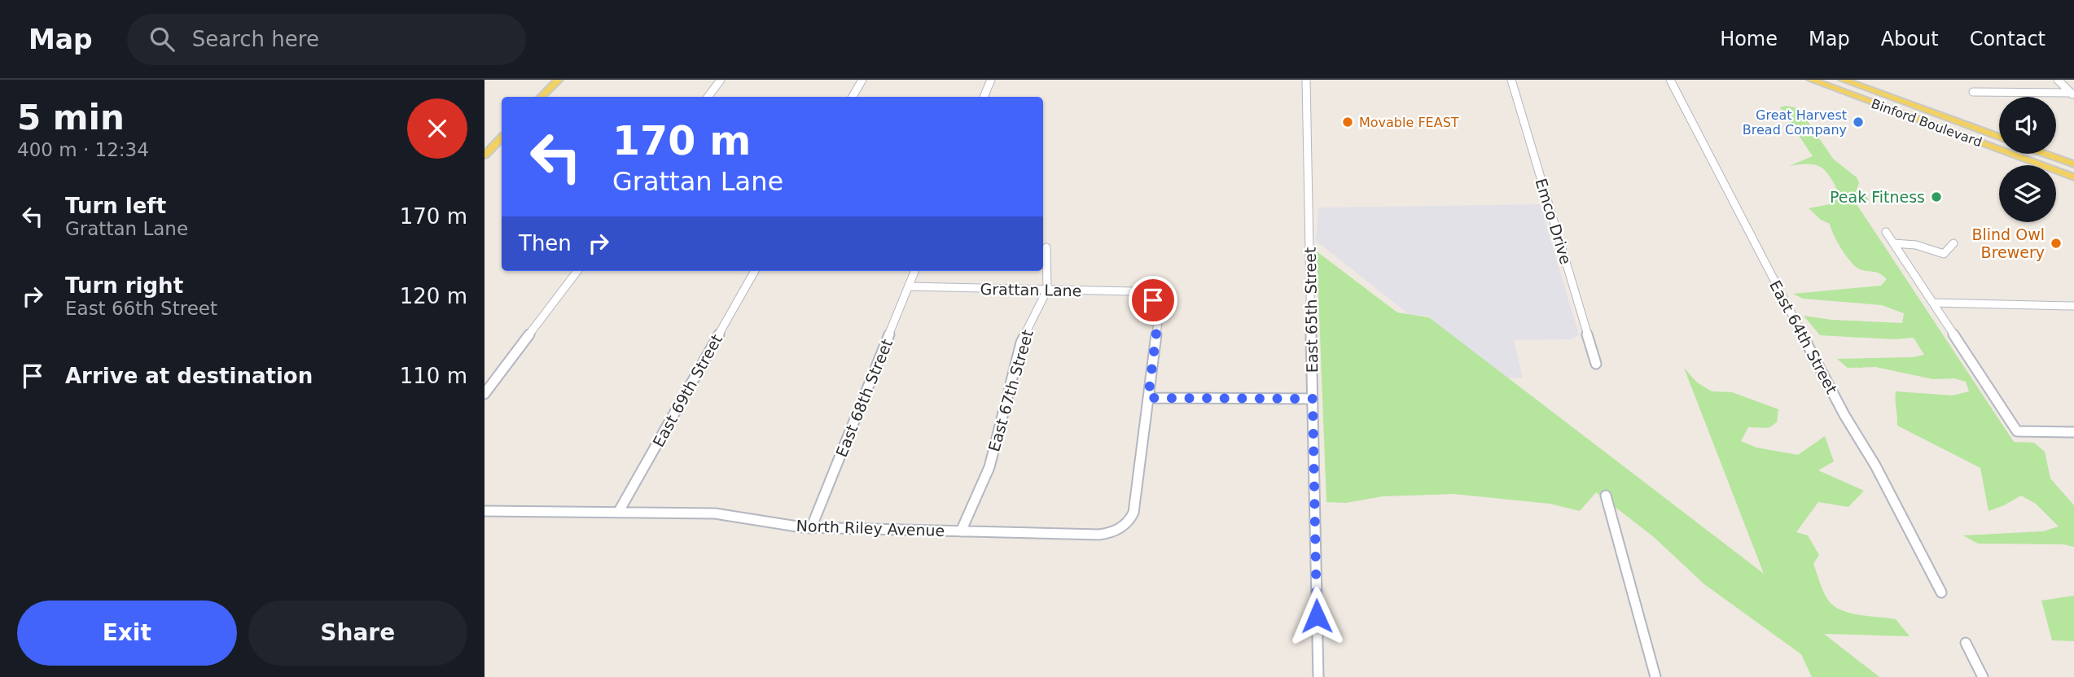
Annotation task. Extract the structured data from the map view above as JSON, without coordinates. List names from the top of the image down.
{
  "streets": {
    "main road": ["Binford Boulevard"],
    "street": [
      "Emco Drive",
      "Grattan Lane",
      "East 65th Street",
      "East 64th Street",
      "East 69th Street",
      "East 67th Street",
      "East 68th Street",
      "North Riley Avenue"
    ]
  },
  "crossings": [
    ["Grattan Lane", "East 67th Street"],
    ["Grattan Lane", "East 68th Street"],
    ["Grattan Lane", "North Riley Avenue"],
    ["East 69th Street", "North Riley Avenue"],
    ["East 67th Street", "North Riley Avenue"],
    ["East 68th Street", "North Riley Avenue"]
  ],
  "places": [
    "Movable FEAST",
    "Great Harvest Bread Company",
    "Peak Fitness",
    "Blind Owl Brewery"
  ],
  "page": {
    "header": "Map",
    "search": "Search here",
    "nav": [
      "Home",
      "Map",
      "About",
      "Contact"
    ],
    "heading": ["5 min", "400 m · 12:34"],
    "turn": ["170 m", "Grattan Lane"],
    "list": [
      {
        "name": "Turn left",
        "note": "Grattan Lane",
        "value": "170 m"
      },
      {
        "name": "Turn right",
        "note": "East 66th Street",
        "value": "120 m"
      },
      {
        "name": "Arrive at destination",
        "value": "110 m"
      }
    ],
    "then": "Then",
    "buttons": ["Exit", "Share"]
  }
}
